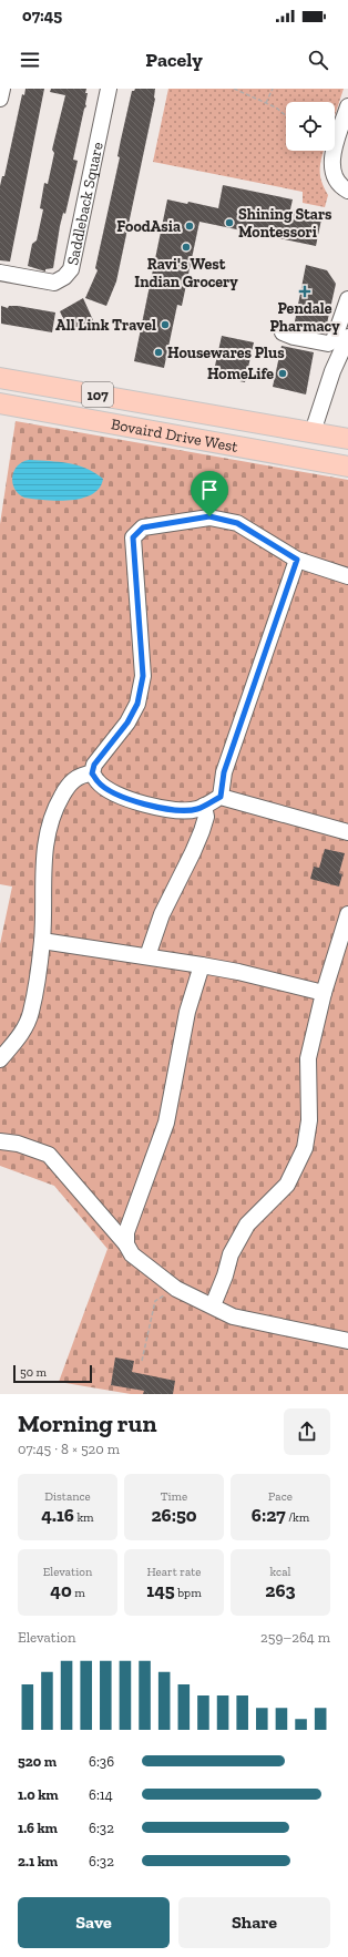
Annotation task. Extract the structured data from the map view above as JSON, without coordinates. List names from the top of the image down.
{
  "streets": {
    "main road": ["107", "Bovaird Drive West"],
    "street": ["Saddleback Square"]
  },
  "places": {
    "other": [
      "Shining Stars Montessori",
      "FoodAsia",
      "Ravi's West Indian Grocery",
      "All Link Travel",
      "Housewares Plus",
      "HomeLife"
    ],
    "health": ["Pendale Pharmacy"]
  },
  "scale_bar": "50 m",
  "page": {
    "status": "07:45",
    "header": "Pacely",
    "scale": "50 m",
    "heading": ["Morning run", "07:45 · 8 × 520 m"],
    "stats": [
      ["Distance", "4.16 km"],
      ["Time", "26:50"],
      ["Pace", "6:27 /km"],
      ["Elevation", "40 m"],
      ["Heart rate", "145 bpm"],
      ["kcal", "263"]
    ],
    "chart": ["Elevation", "259–264 m"],
    "list": [
      {
        "name": "520 m",
        "note": "6:36"
      },
      {
        "name": "1.0 km",
        "note": "6:14"
      },
      {
        "name": "1.6 km",
        "note": "6:32"
      },
      {
        "name": "2.1 km",
        "note": "6:32"
      }
    ],
    "buttons": ["Save", "Share"]
  }
}
